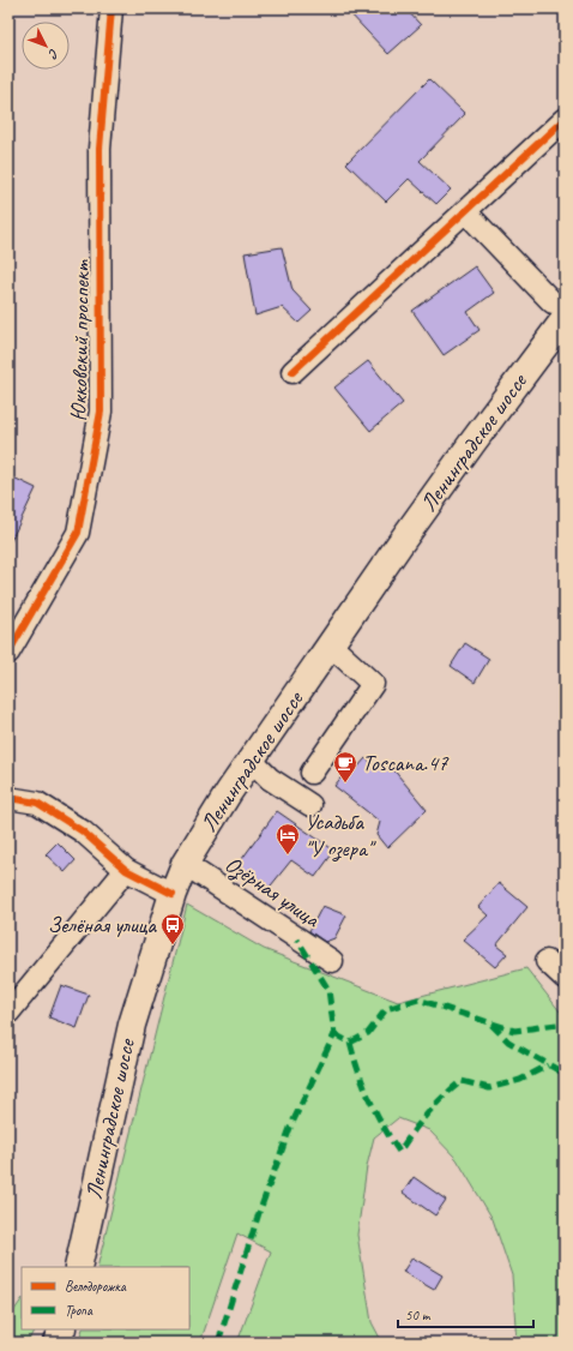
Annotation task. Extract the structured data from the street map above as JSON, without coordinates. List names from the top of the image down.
{
  "streets": {
    "main road": ["Ленинградское шоссе"],
    "street": ["Юкковский проспект", "Озёрная улица"]
  },
  "crossings": [
    ["Ленинградское шоссе", "Озёрная улица"]
  ],
  "places": {
    "cafe": ["Toscana.47"],
    "hotel": ["Усадьба \"У озера\""],
    "bus stop": ["Зелёная улица"]
  },
  "legend": ["Велодорожка", "Тропа"],
  "scale_bar": "50 m",
  "north": "bottom right"
}
